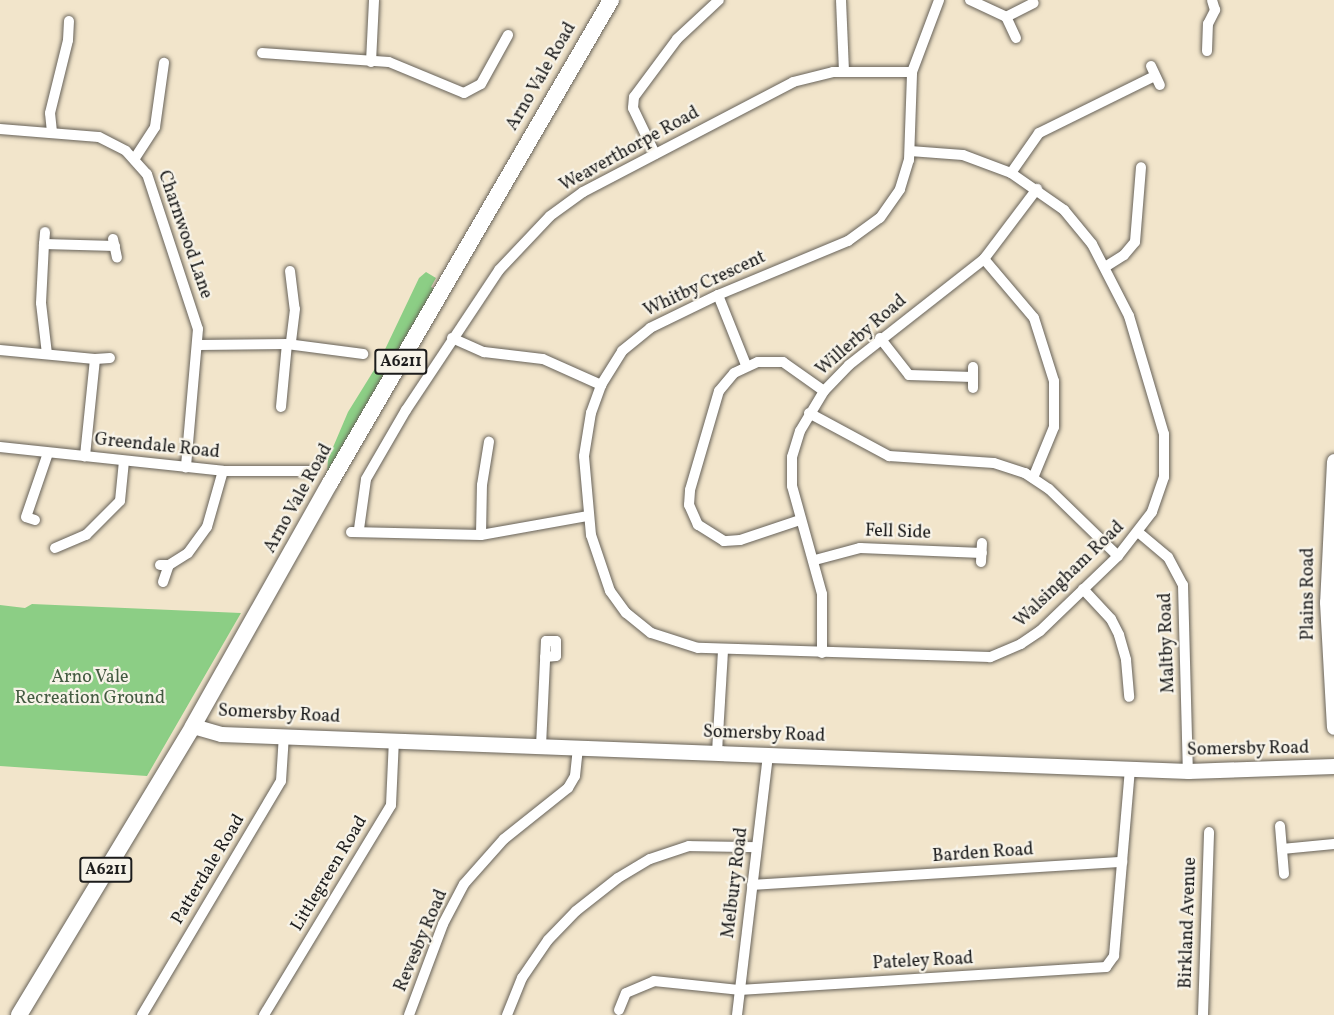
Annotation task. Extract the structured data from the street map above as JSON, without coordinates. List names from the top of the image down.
{
  "streets": {
    "main road": ["Arno Vale Road", "A6211"],
    "street": [
      "Weaverthorpe Road",
      "Charnwood Lane",
      "Whitby Crescent",
      "Willerby Road",
      "Greendale Road",
      "Fell Side",
      "Walsingham Road",
      "Plains Road",
      "Maltby Road",
      "Somersby Road",
      "Barden Road",
      "Patterdale Road",
      "Littlegreen Road",
      "Melbury Road",
      "Birkland Avenue",
      "Revesby Road",
      "Pateley Road"
    ]
  },
  "crossings": [
    ["Arno Vale Road", "Somersby Road"],
    ["Weaverthorpe Road", "Whitby Crescent"],
    ["Charnwood Lane", "Greendale Road"],
    ["Whitby Crescent", "Walsingham Road"],
    ["Willerby Road", "Fell Side"],
    ["Willerby Road", "Walsingham Road"],
    ["Walsingham Road", "Maltby Road"],
    ["Maltby Road", "Somersby Road"],
    ["Somersby Road", "Patterdale Road"],
    ["Somersby Road", "Littlegreen Road"],
    ["Somersby Road", "Melbury Road"],
    ["Somersby Road", "Revesby Road"],
    ["Barden Road", "Melbury Road"],
    ["Barden Road", "Pateley Road"],
    ["Melbury Road", "Pateley Road"]
  ],
  "parks": ["Arno Vale Recreation Ground"]
}
